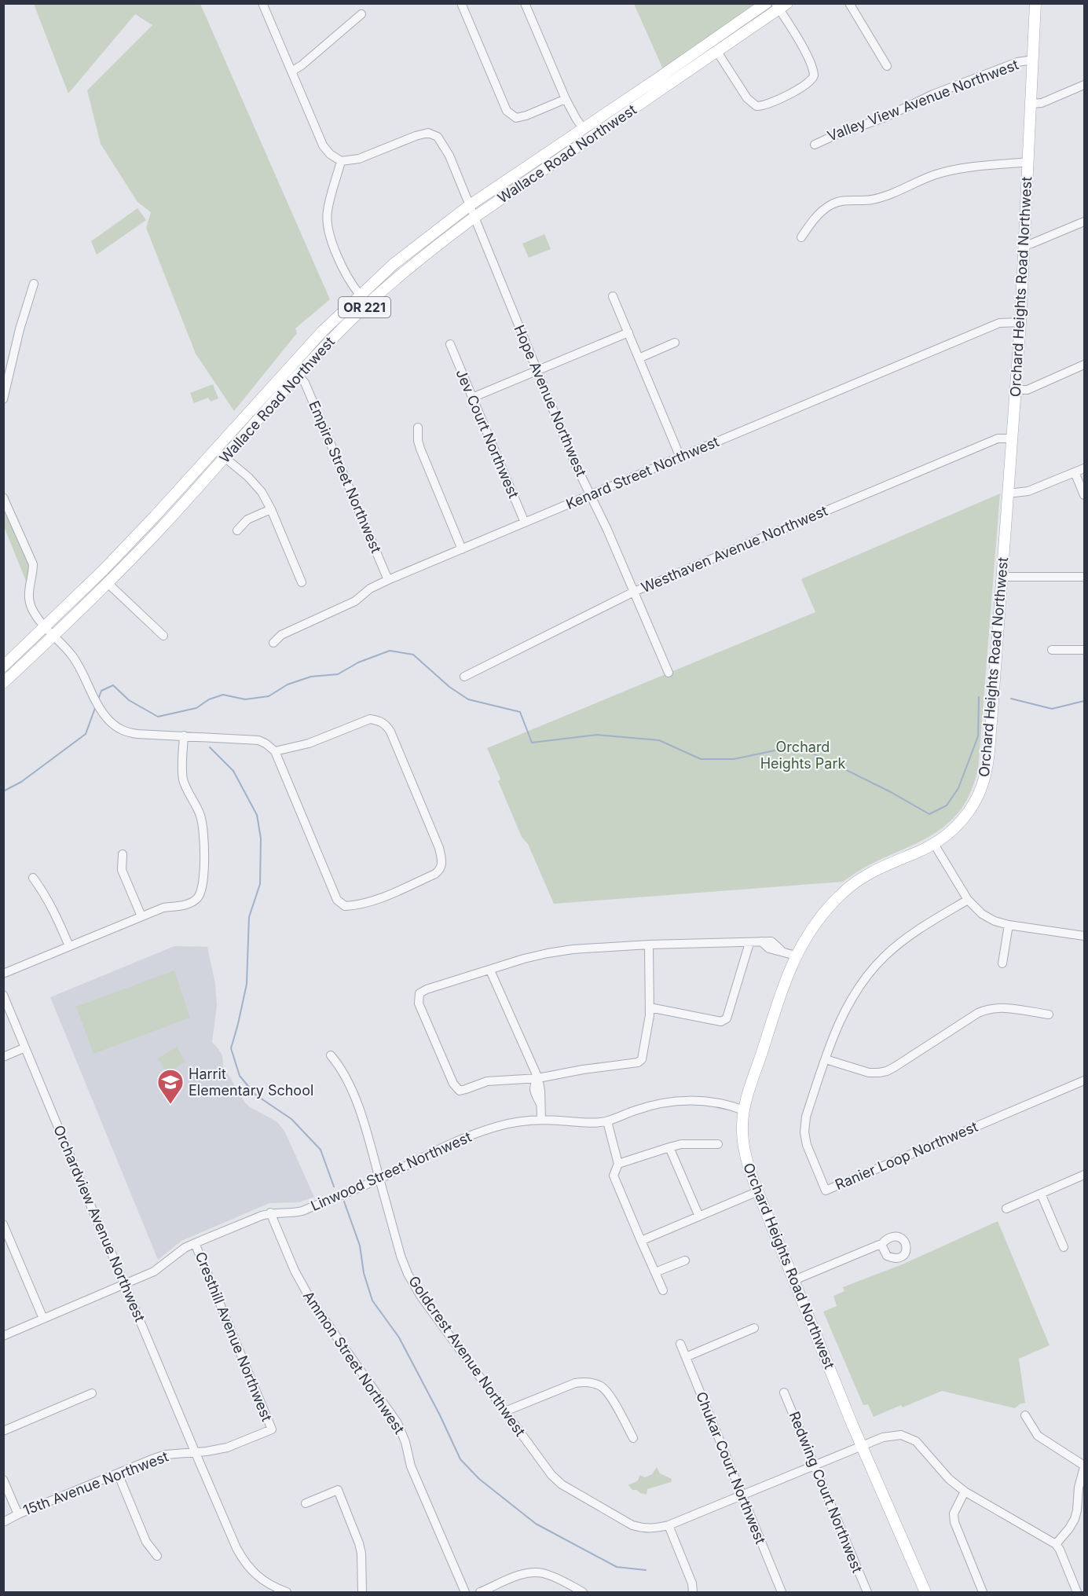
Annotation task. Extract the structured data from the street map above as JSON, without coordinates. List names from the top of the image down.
{
  "streets": {
    "main road": ["Wallace Road Northwest", "Orchard Heights Road Northwest", "OR 221"],
    "street": [
      "Valley View Avenue Northwest",
      "Hope Avenue Northwest",
      "Jev Court Northwest",
      "Kenard Street Northwest",
      "Empire Street Northwest",
      "Westhaven Avenue Northwest",
      "Ranier Loop Northwest",
      "Linwood Street Northwest",
      "Orchardview Avenue Northwest",
      "Cresthill Avenue Northwest",
      "Goldcrest Avenue Northwest",
      "Ammon Street Northwest",
      "Chukar Court Northwest",
      "15th Avenue Northwest",
      "Redwing Court Northwest"
    ]
  },
  "crossings": [
    ["Valley View Avenue Northwest", "Orchard Heights Road Northwest"],
    ["Wallace Road Northwest", "Hope Avenue Northwest"],
    ["Wallace Road Northwest", "Empire Street Northwest"],
    ["Orchard Heights Road Northwest", "Kenard Street Northwest"],
    ["Orchard Heights Road Northwest", "Westhaven Avenue Northwest"],
    ["Orchard Heights Road Northwest", "Linwood Street Northwest"],
    ["Orchard Heights Road Northwest", "Goldcrest Avenue Northwest"],
    ["Hope Avenue Northwest", "Kenard Street Northwest"],
    ["Hope Avenue Northwest", "Westhaven Avenue Northwest"],
    ["Jev Court Northwest", "Kenard Street Northwest"],
    ["Kenard Street Northwest", "Empire Street Northwest"],
    ["Linwood Street Northwest", "Orchardview Avenue Northwest"],
    ["Linwood Street Northwest", "Cresthill Avenue Northwest"],
    ["Linwood Street Northwest", "Goldcrest Avenue Northwest"],
    ["Linwood Street Northwest", "Ammon Street Northwest"],
    ["Orchardview Avenue Northwest", "15th Avenue Northwest"],
    ["Cresthill Avenue Northwest", "15th Avenue Northwest"],
    ["Goldcrest Avenue Northwest", "Chukar Court Northwest"],
    ["Goldcrest Avenue Northwest", "Redwing Court Northwest"]
  ],
  "parks": ["Orchard Heights Park"],
  "places": {
    "school or university": ["Harrit Elementary School"]
  }
}
